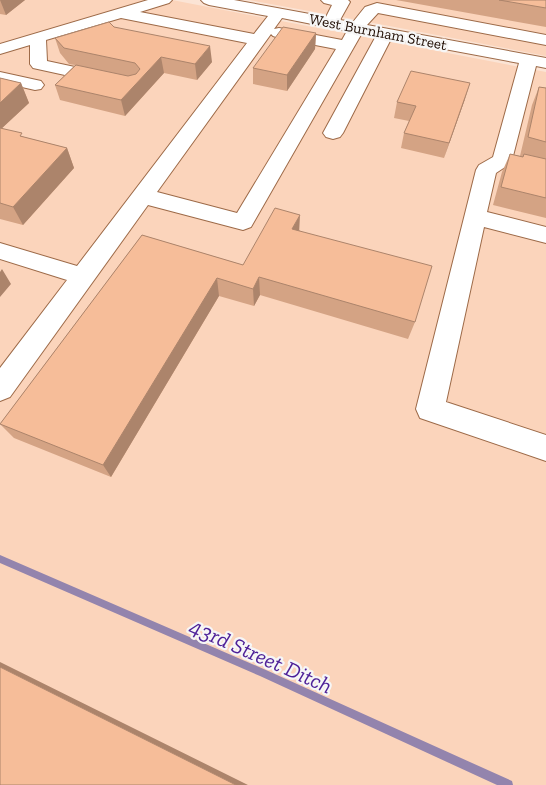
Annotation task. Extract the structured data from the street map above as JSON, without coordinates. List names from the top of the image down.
{
  "streets": {
    "street": ["West Burnham Street"]
  },
  "water": ["43rd Street Ditch"]
}
